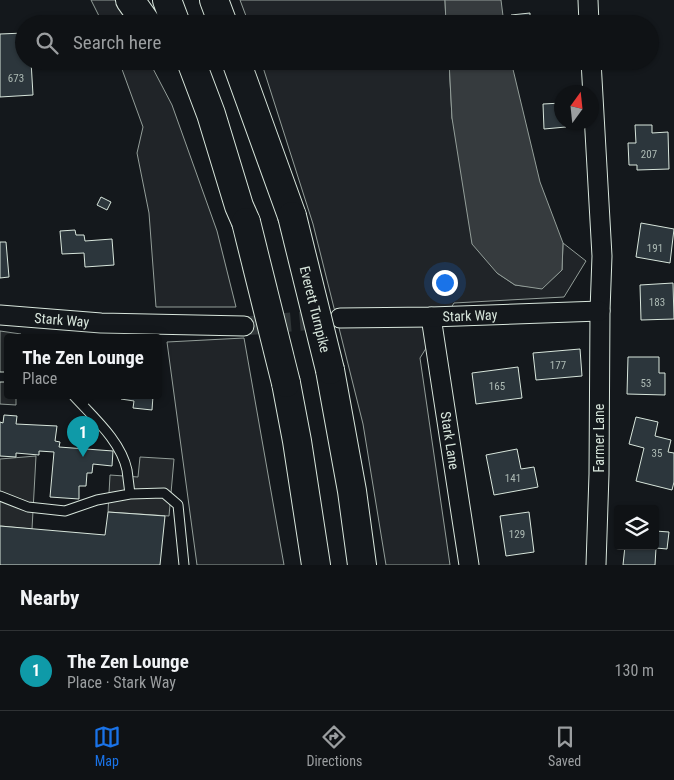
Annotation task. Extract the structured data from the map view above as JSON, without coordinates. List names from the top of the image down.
{
  "streets": {
    "highway": ["Everett Turnpike"],
    "street": ["Stark Way", "Farmer Lane", "Stark Lane"]
  },
  "crossings": [
    ["Stark Way", "Farmer Lane"],
    ["Stark Way", "Stark Lane"]
  ],
  "house_numbers": [
    "673",
    "207",
    "191",
    "183",
    "177",
    "53",
    "165",
    "35",
    "141",
    "129"
  ],
  "north": "top",
  "page": {
    "search": "Search here",
    "popup": ["The Zen Lounge", "Place"],
    "pins": "1",
    "heading": "Nearby",
    "list": [
      {
        "mark": "1",
        "name": "The Zen Lounge",
        "note": "Place · Stark Way",
        "value": "130 m"
      }
    ],
    "nav": ["Map", "Directions", "Saved"]
  }
}
